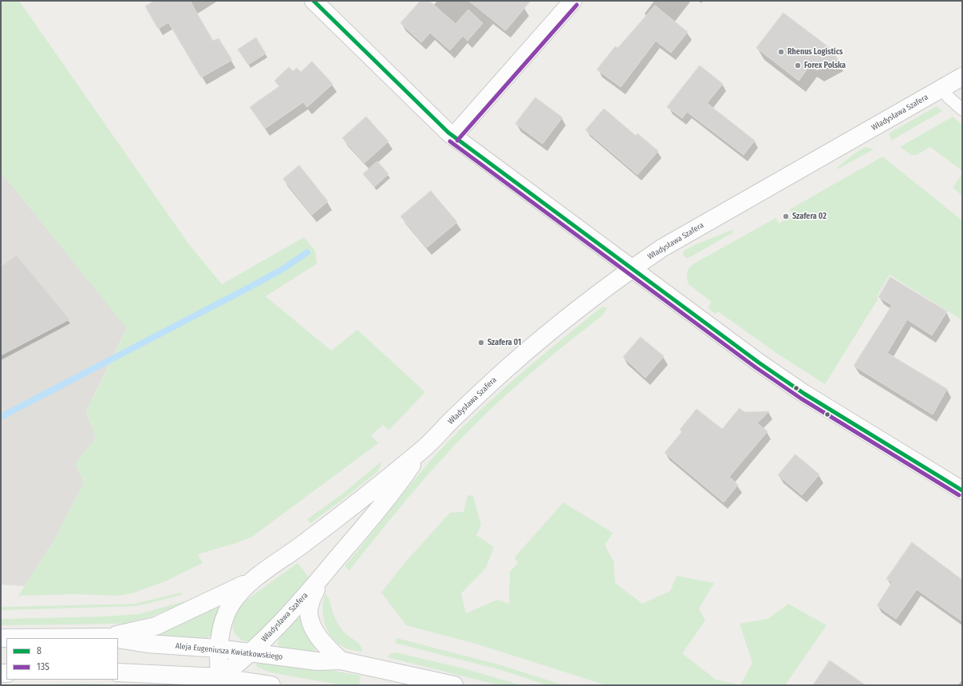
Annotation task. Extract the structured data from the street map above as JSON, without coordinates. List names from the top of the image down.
{
  "streets": {
    "street": ["Władysława Szafera", "Aleja Eugeniusza Kwiatkowskiego"]
  },
  "crossings": [
    ["Władysława Szafera", "Aleja Eugeniusza Kwiatkowskiego"]
  ],
  "places": [
    "Rhenus Logistics",
    "Forex Polska",
    "Szafera 02",
    "Szafera 01"
  ],
  "lines": ["transit line 8", "transit line 13S"],
  "legend": ["8", "13S"]
}
